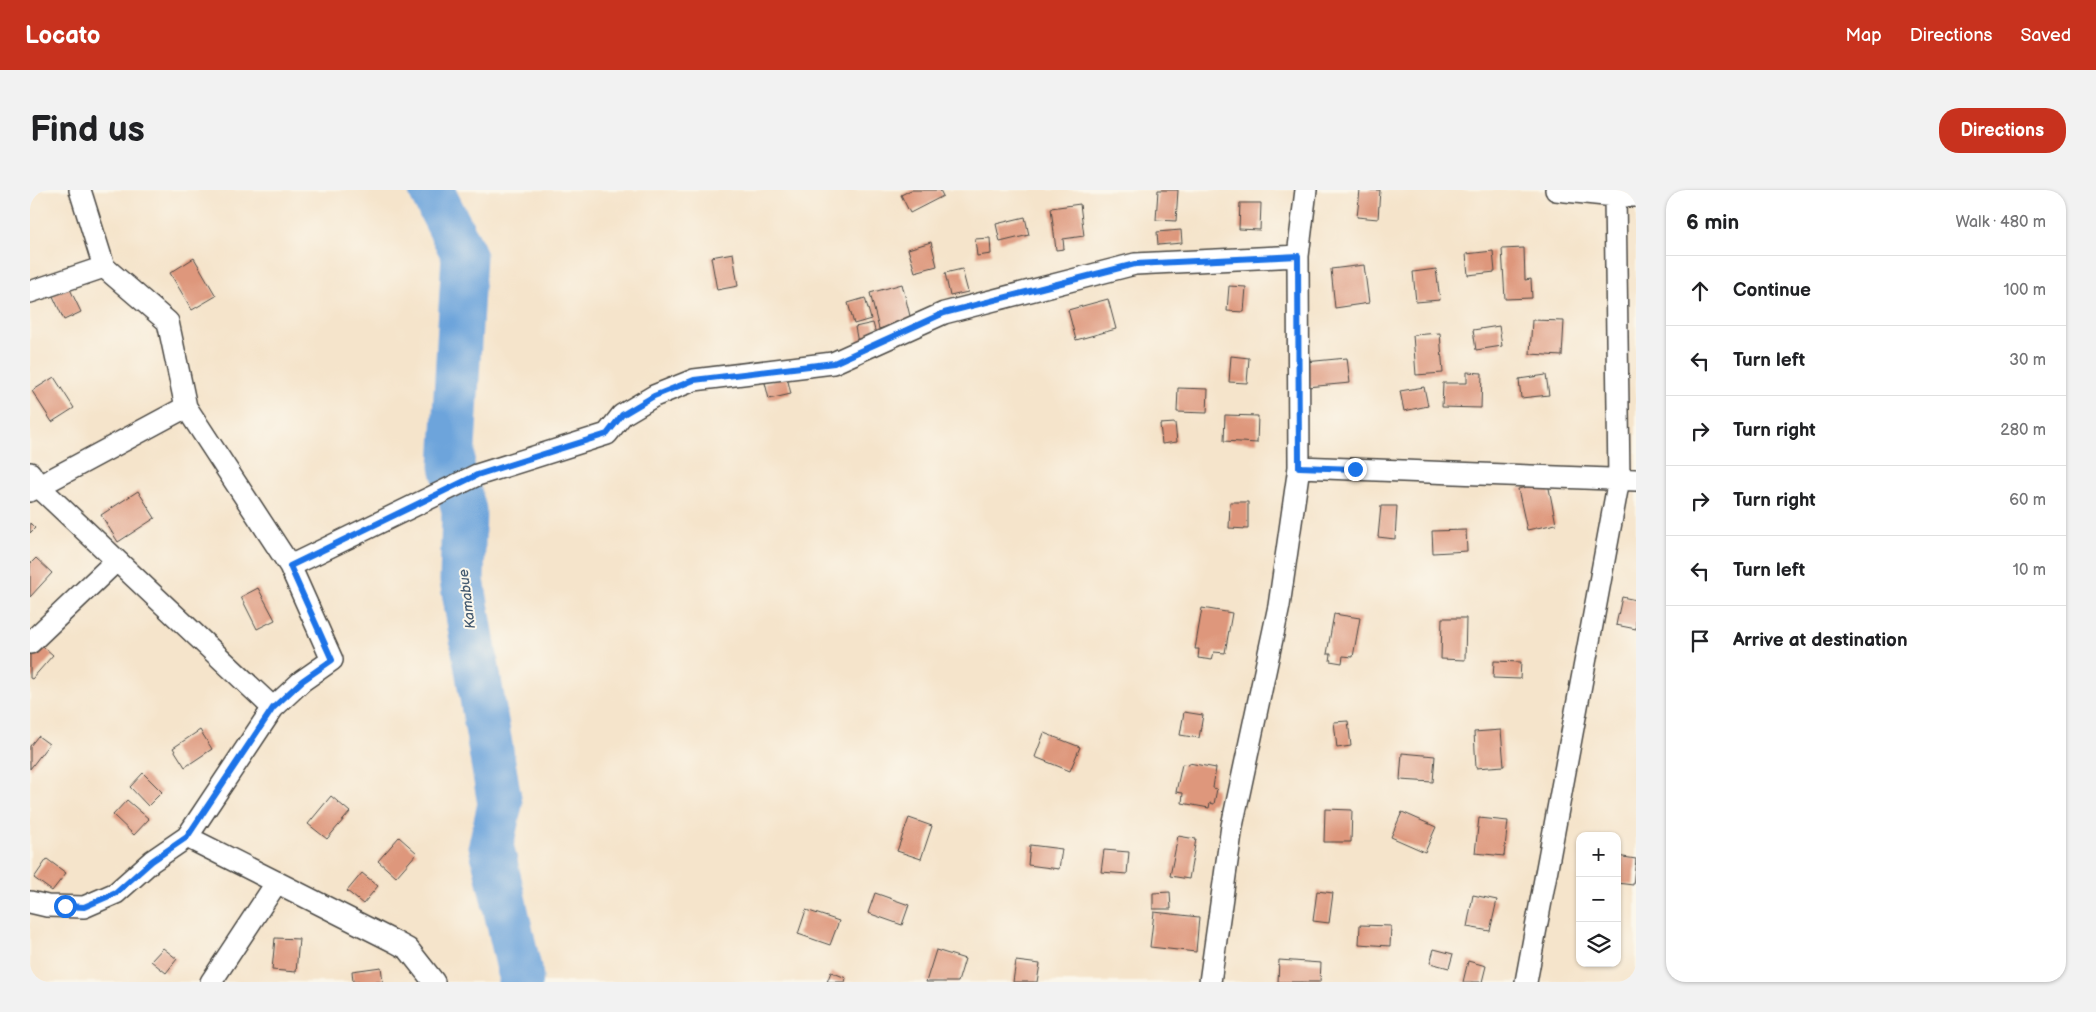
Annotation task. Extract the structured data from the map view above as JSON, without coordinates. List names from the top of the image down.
{
  "water": ["Kamabue"],
  "page": {
    "header": "Locato",
    "nav": ["Map", "Directions", "Saved"],
    "buttons": "Directions",
    "title": "Find us",
    "heading": ["6 min", "Walk · 480 m"],
    "list": [
      ["Continue", "100 m"],
      ["Turn left", "30 m"],
      ["Turn right", "280 m"],
      ["Turn right", "60 m"],
      ["Turn left", "10 m"],
      "Arrive at destination"
    ],
    "map_buttons": ["+", "−"]
  }
}
